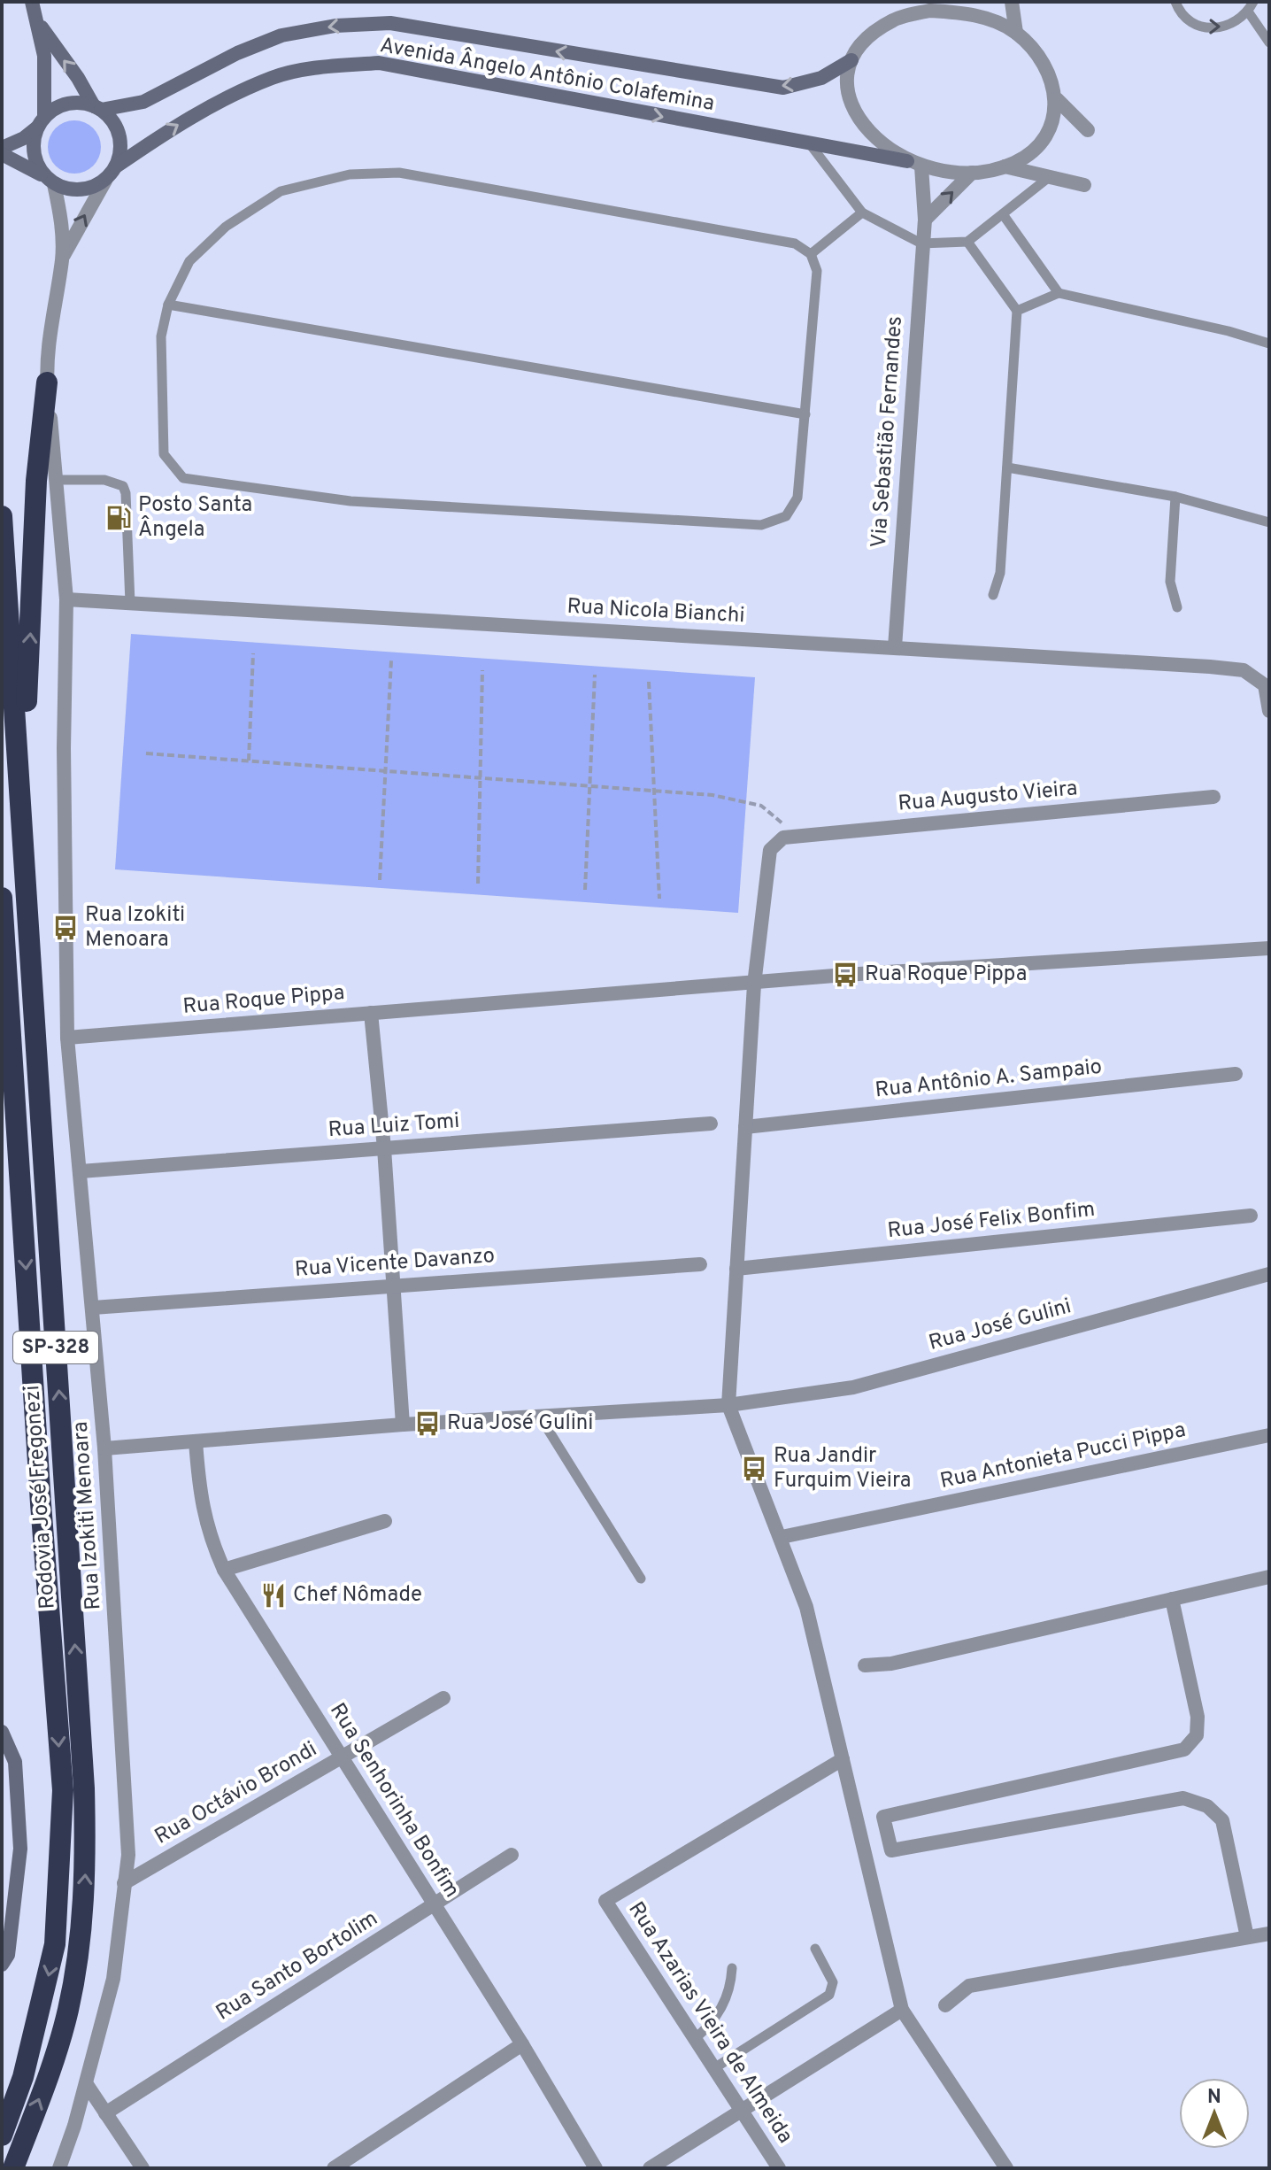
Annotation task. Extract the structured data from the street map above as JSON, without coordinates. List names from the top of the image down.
{
  "streets": {
    "highway": ["SP-328", "Rodovia José Fregonezi"],
    "street": [
      "Avenida Ângelo Antônio Colafemina",
      "Via Sebastião Fernandes",
      "Rua Nicola Bianchi",
      "Rua Augusto Vieira",
      "Rua Roque Pippa",
      "Rua Antônio A. Sampaio",
      "Rua Luiz Tomi",
      "Rua José Felix Bonfim",
      "Rua Vicente Davanzo",
      "Rua José Gulini",
      "Rua Antonieta Pucci Pippa",
      "Rua Izokiti Menoara",
      "Rua Octávio Brondi",
      "Rua Senhorinha Bonfim",
      "Rua Santo Bortolim",
      "Rua Azarias Vieira de Almeida"
    ]
  },
  "crossings": [
    ["Avenida Ângelo Antônio Colafemina", "Via Sebastião Fernandes"],
    ["Avenida Ângelo Antônio Colafemina", "Rua Izokiti Menoara"],
    ["Via Sebastião Fernandes", "Rua Nicola Bianchi"],
    ["Rua Nicola Bianchi", "Rua Izokiti Menoara"],
    ["Rua Augusto Vieira", "Rua Roque Pippa"],
    ["Rua Roque Pippa", "Rua Izokiti Menoara"],
    ["Rua Luiz Tomi", "Rua Izokiti Menoara"],
    ["Rua Vicente Davanzo", "Rua Izokiti Menoara"],
    ["Rua José Gulini", "Rua Izokiti Menoara"],
    ["Rua José Gulini", "Rua Senhorinha Bonfim"],
    ["Rua Izokiti Menoara", "Rua Octávio Brondi"],
    ["Rua Octávio Brondi", "Rua Senhorinha Bonfim"],
    ["Rua Senhorinha Bonfim", "Rua Santo Bortolim"]
  ],
  "places": {
    "fuel station": ["Posto Santa Ângela"],
    "bus stop": [
      "Rua Izokiti Menoara",
      "Rua Roque Pippa",
      "Rua José Gulini",
      "Rua Jandir Furquim Vieira"
    ],
    "restaurant": ["Chef Nômade"]
  },
  "north": "top"
}
